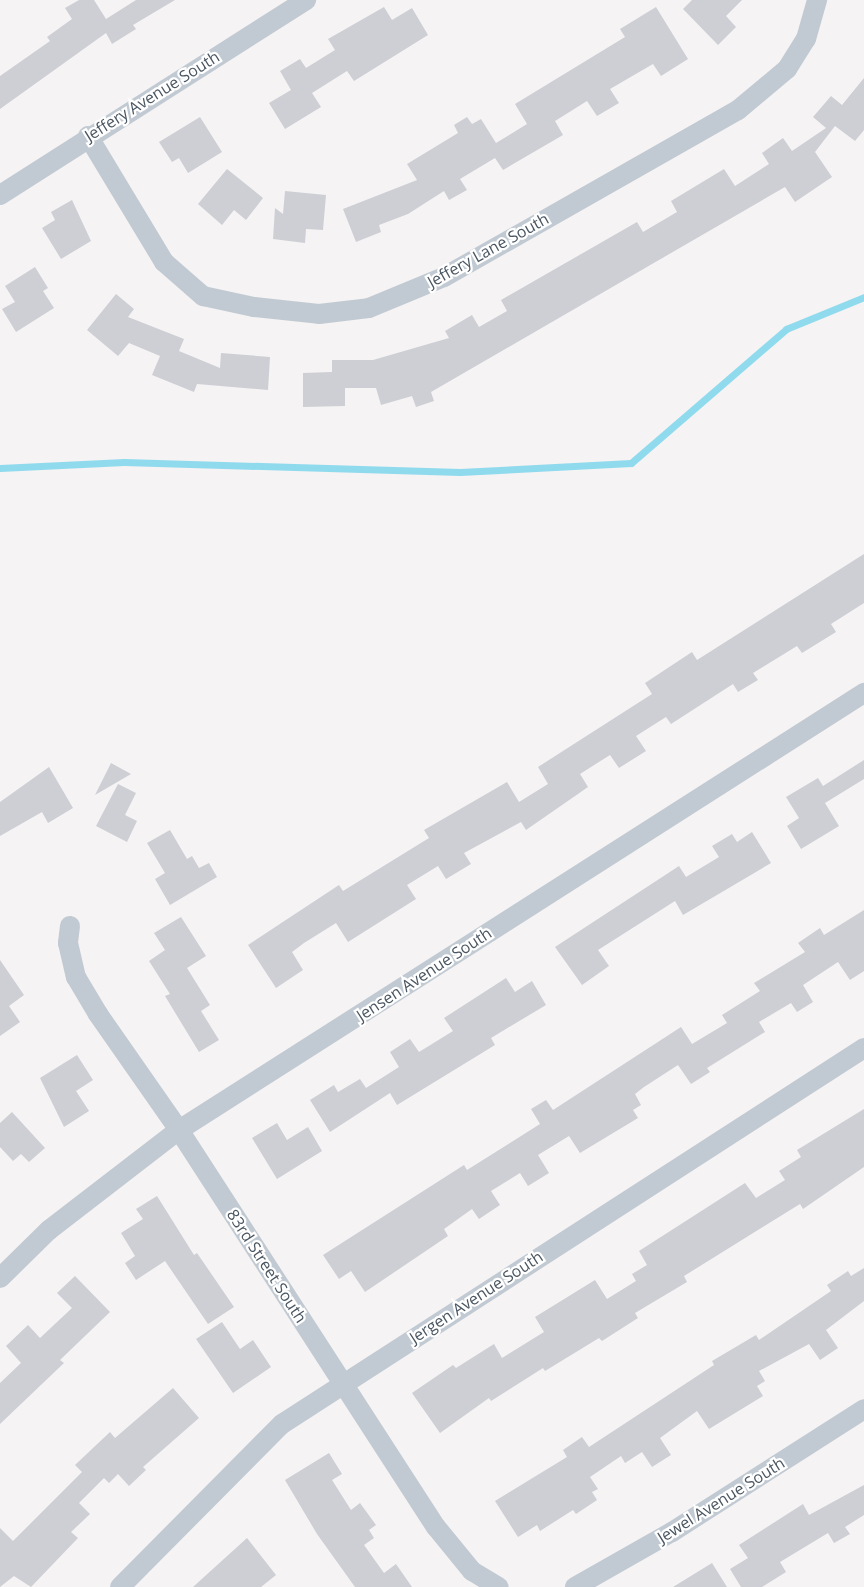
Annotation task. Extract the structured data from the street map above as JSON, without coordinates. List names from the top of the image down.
{
  "streets": {
    "street": [
      "Jeffery Avenue South",
      "Jeffery Lane South",
      "Jensen Avenue South",
      "83rd Street South",
      "Jergen Avenue South",
      "Jewel Avenue South"
    ]
  },
  "crossings": [
    ["Jeffery Avenue South", "Jeffery Lane South"],
    ["Jensen Avenue South", "83rd Street South"],
    ["83rd Street South", "Jergen Avenue South"]
  ]
}
